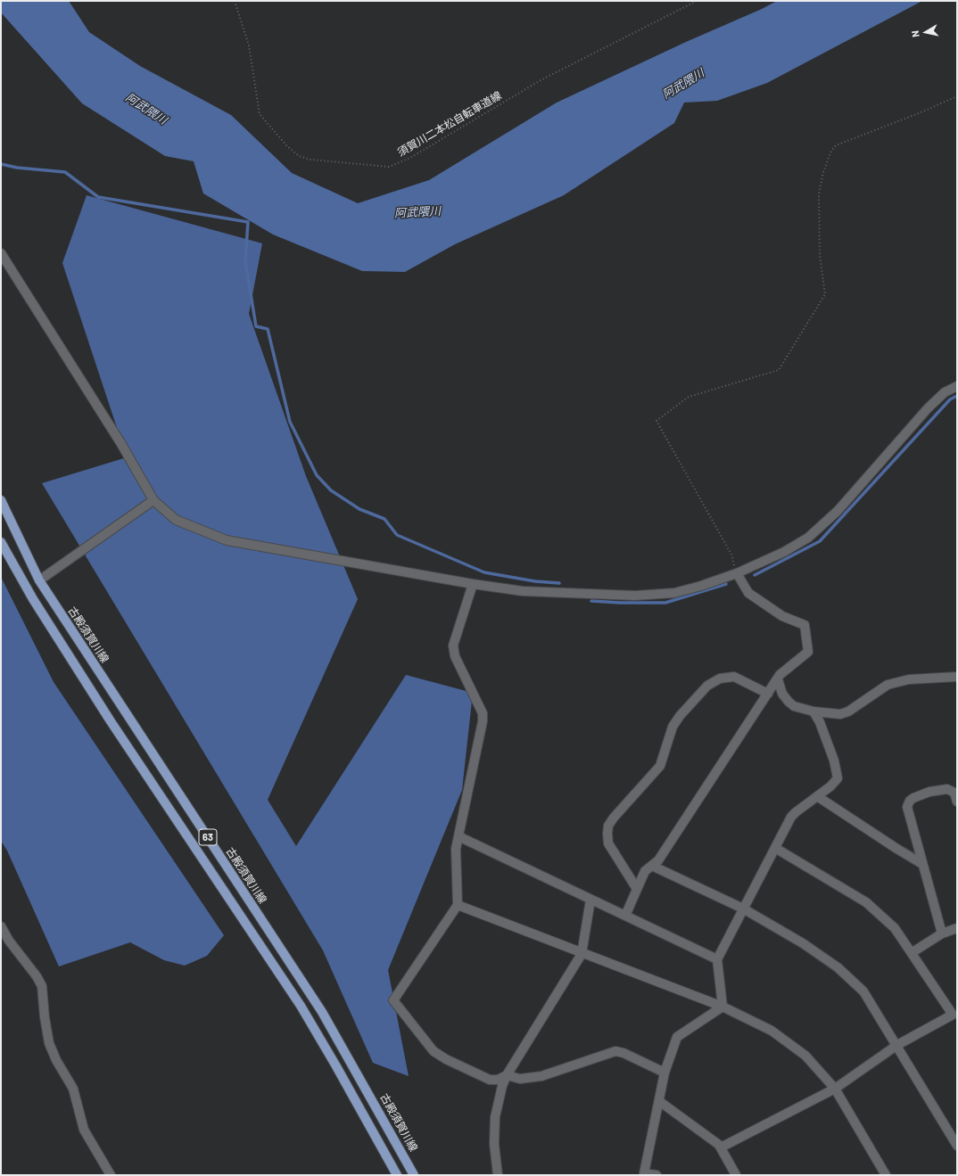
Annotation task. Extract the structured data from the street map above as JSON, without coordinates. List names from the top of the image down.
{
  "streets": {
    "main road": ["古殿須賀川線", "63"],
    "path": ["須賀川二本松自転車道線"]
  },
  "water": ["阿武隈川"],
  "north": "left"
}
